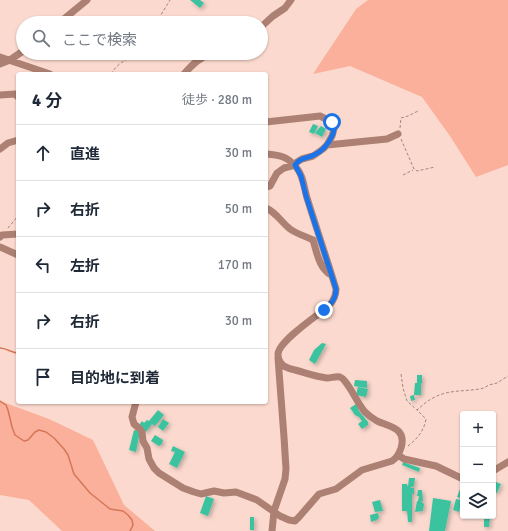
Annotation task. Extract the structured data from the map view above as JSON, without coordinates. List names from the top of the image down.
{
  "page": {
    "search": "ここで検索",
    "heading": ["4 分", "徒歩 · 280 m"],
    "list": [
      ["直進", "30 m"],
      ["右折", "50 m"],
      ["左折", "170 m"],
      ["右折", "30 m"],
      "目的地に到着"
    ],
    "map_buttons": ["+", "−"]
  }
}
